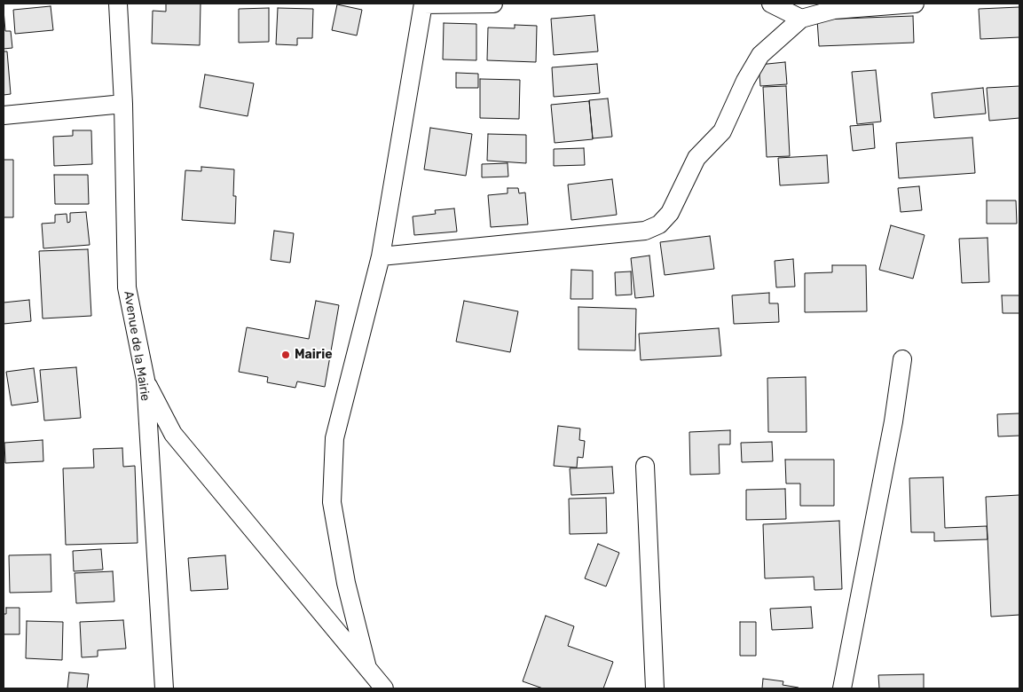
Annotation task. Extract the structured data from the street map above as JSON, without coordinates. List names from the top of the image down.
{
  "streets": {
    "street": ["Avenue de la Mairie"]
  },
  "places": ["Mairie"]
}
